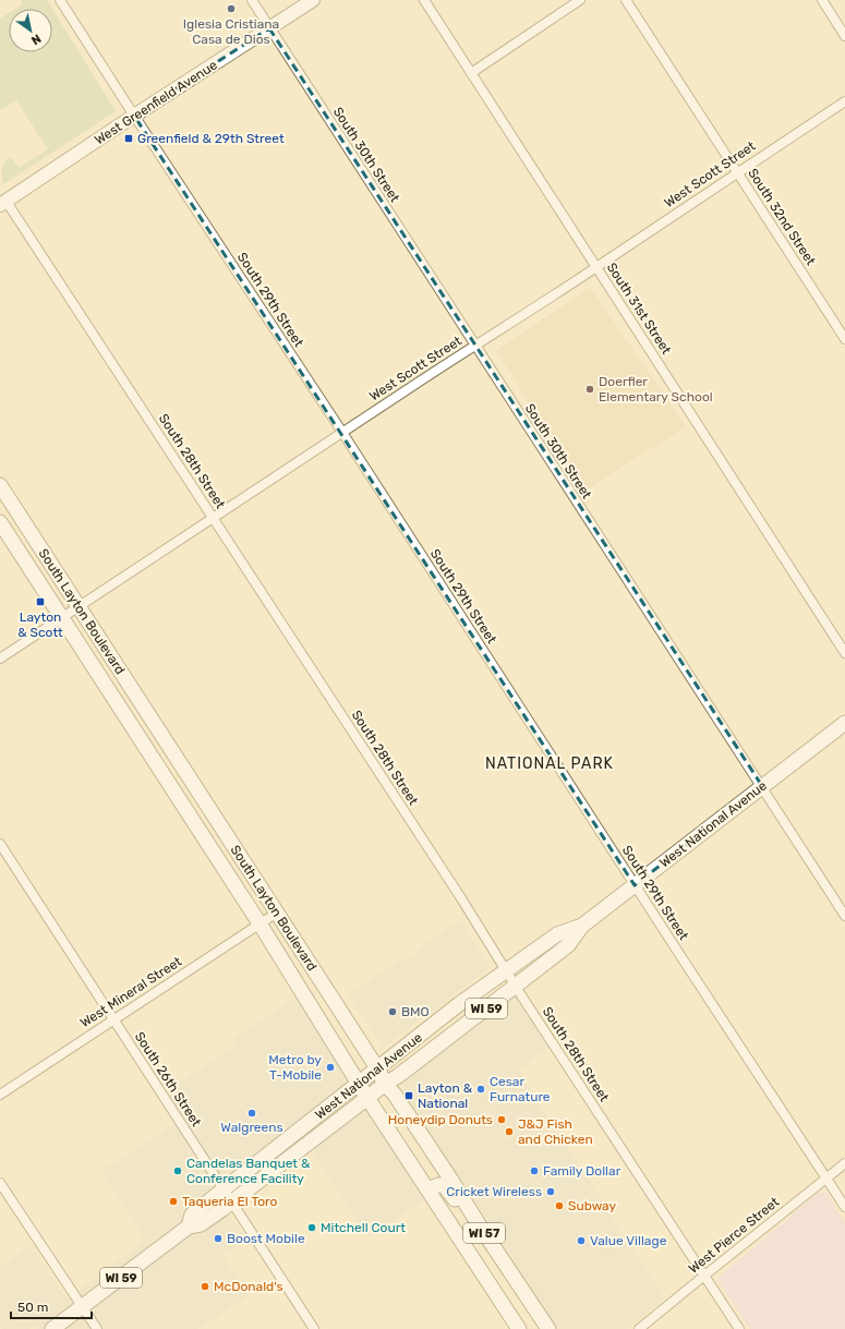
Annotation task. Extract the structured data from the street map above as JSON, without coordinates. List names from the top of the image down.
{
  "streets": {
    "main road": [
      "West Greenfield Avenue",
      "South Layton Boulevard",
      "West National Avenue",
      "WI 59",
      "WI 57"
    ],
    "street": [
      "South 30th Street",
      "West Scott Street",
      "South 32nd Street",
      "South 29th Street",
      "South 31st Street",
      "South 28th Street",
      "West Mineral Street",
      "South 26th Street",
      "West Pierce Street"
    ]
  },
  "crossings": [
    ["West Greenfield Avenue", "South 30th Street"],
    ["West Greenfield Avenue", "South 29th Street"],
    ["West Greenfield Avenue", "South 28th Street"],
    ["South 30th Street", "West Scott Street"],
    ["South 30th Street", "West National Avenue"],
    ["West Scott Street", "South 32nd Street"],
    ["West Scott Street", "South 29th Street"],
    ["West Scott Street", "South 31st Street"],
    ["West Scott Street", "South 28th Street"],
    ["West Scott Street", "South Layton Boulevard"],
    ["South 29th Street", "West National Avenue"],
    ["South 29th Street", "West Pierce Street"],
    ["South 28th Street", "West National Avenue"],
    ["South 28th Street", "West Pierce Street"],
    ["South Layton Boulevard", "West National Avenue"],
    ["South Layton Boulevard", "West Mineral Street"],
    ["West National Avenue", "South 26th Street"],
    ["West Mineral Street", "South 26th Street"]
  ],
  "districts": ["NATIONAL PARK"],
  "places": {
    "other": [
      "Iglesia Cristiana Casa de Dios",
      "Doerfler Elementary School",
      "BMO",
      "Metro by T-Mobile",
      "Cesar Furnature",
      "Walgreens",
      "Honeydip Donuts",
      "J&J Fish and Chicken",
      "Candelas Banquet & Conference Facility",
      "Family Dollar",
      "Cricket Wireless",
      "Taqueria El Toro",
      "Subway",
      "Mitchell Court",
      "Boost Mobile",
      "Value Village",
      "McDonald's"
    ],
    "transit": ["Greenfield & 29th Street", "Layton & Scott", "Layton & National"]
  },
  "scale_bar": "50 m",
  "north": "bottom right"
}
